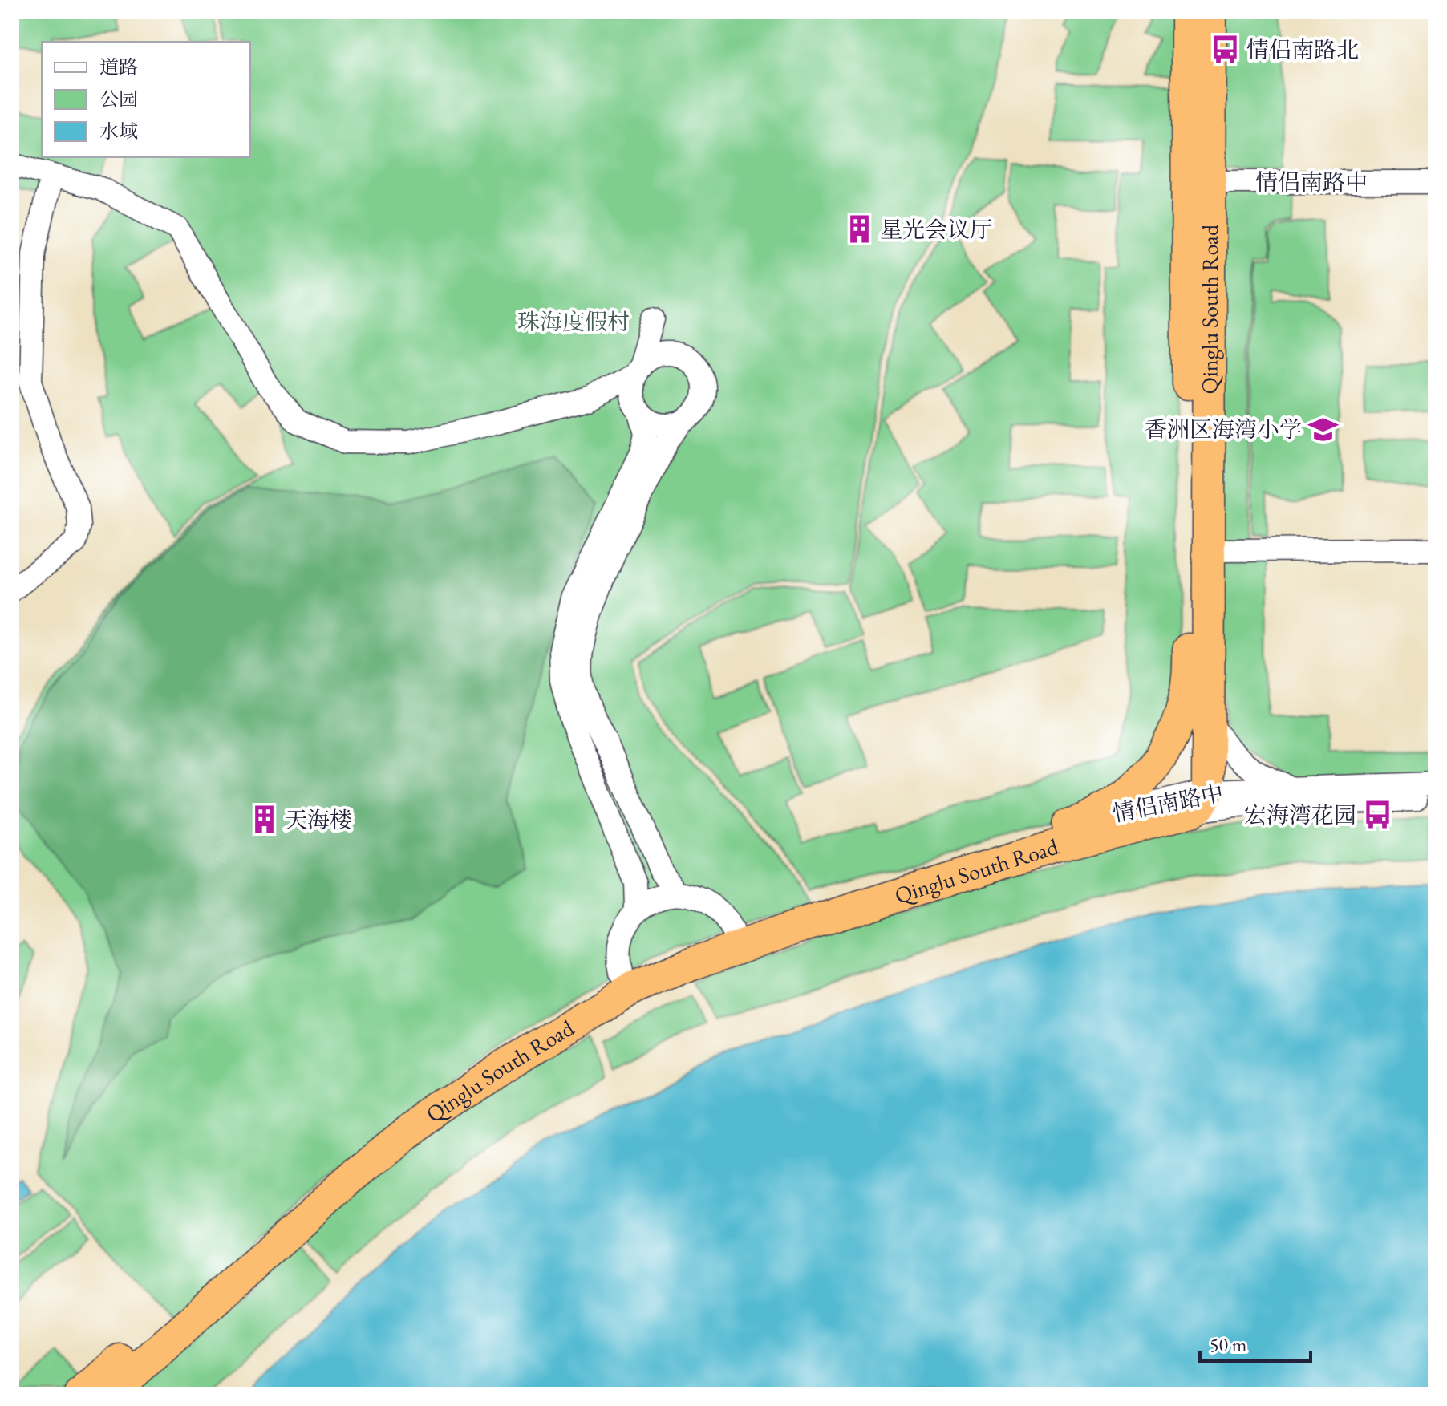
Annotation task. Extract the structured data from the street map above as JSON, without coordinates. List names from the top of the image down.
{
  "streets": {
    "highway": ["Qinglu South Road"],
    "street": ["情侣南路中"]
  },
  "crossings": [
    ["情侣南路中", "Qinglu South Road"]
  ],
  "parks": ["珠海度假村"],
  "places": {
    "bus stop": ["情侣南路北", "宏海湾花园"],
    "building": ["星光会议厅", "天海楼"],
    "school or university": ["香洲区海湾小学"]
  },
  "legend": ["道路", "公园", "水域"],
  "scale_bar": "50 m"
}
